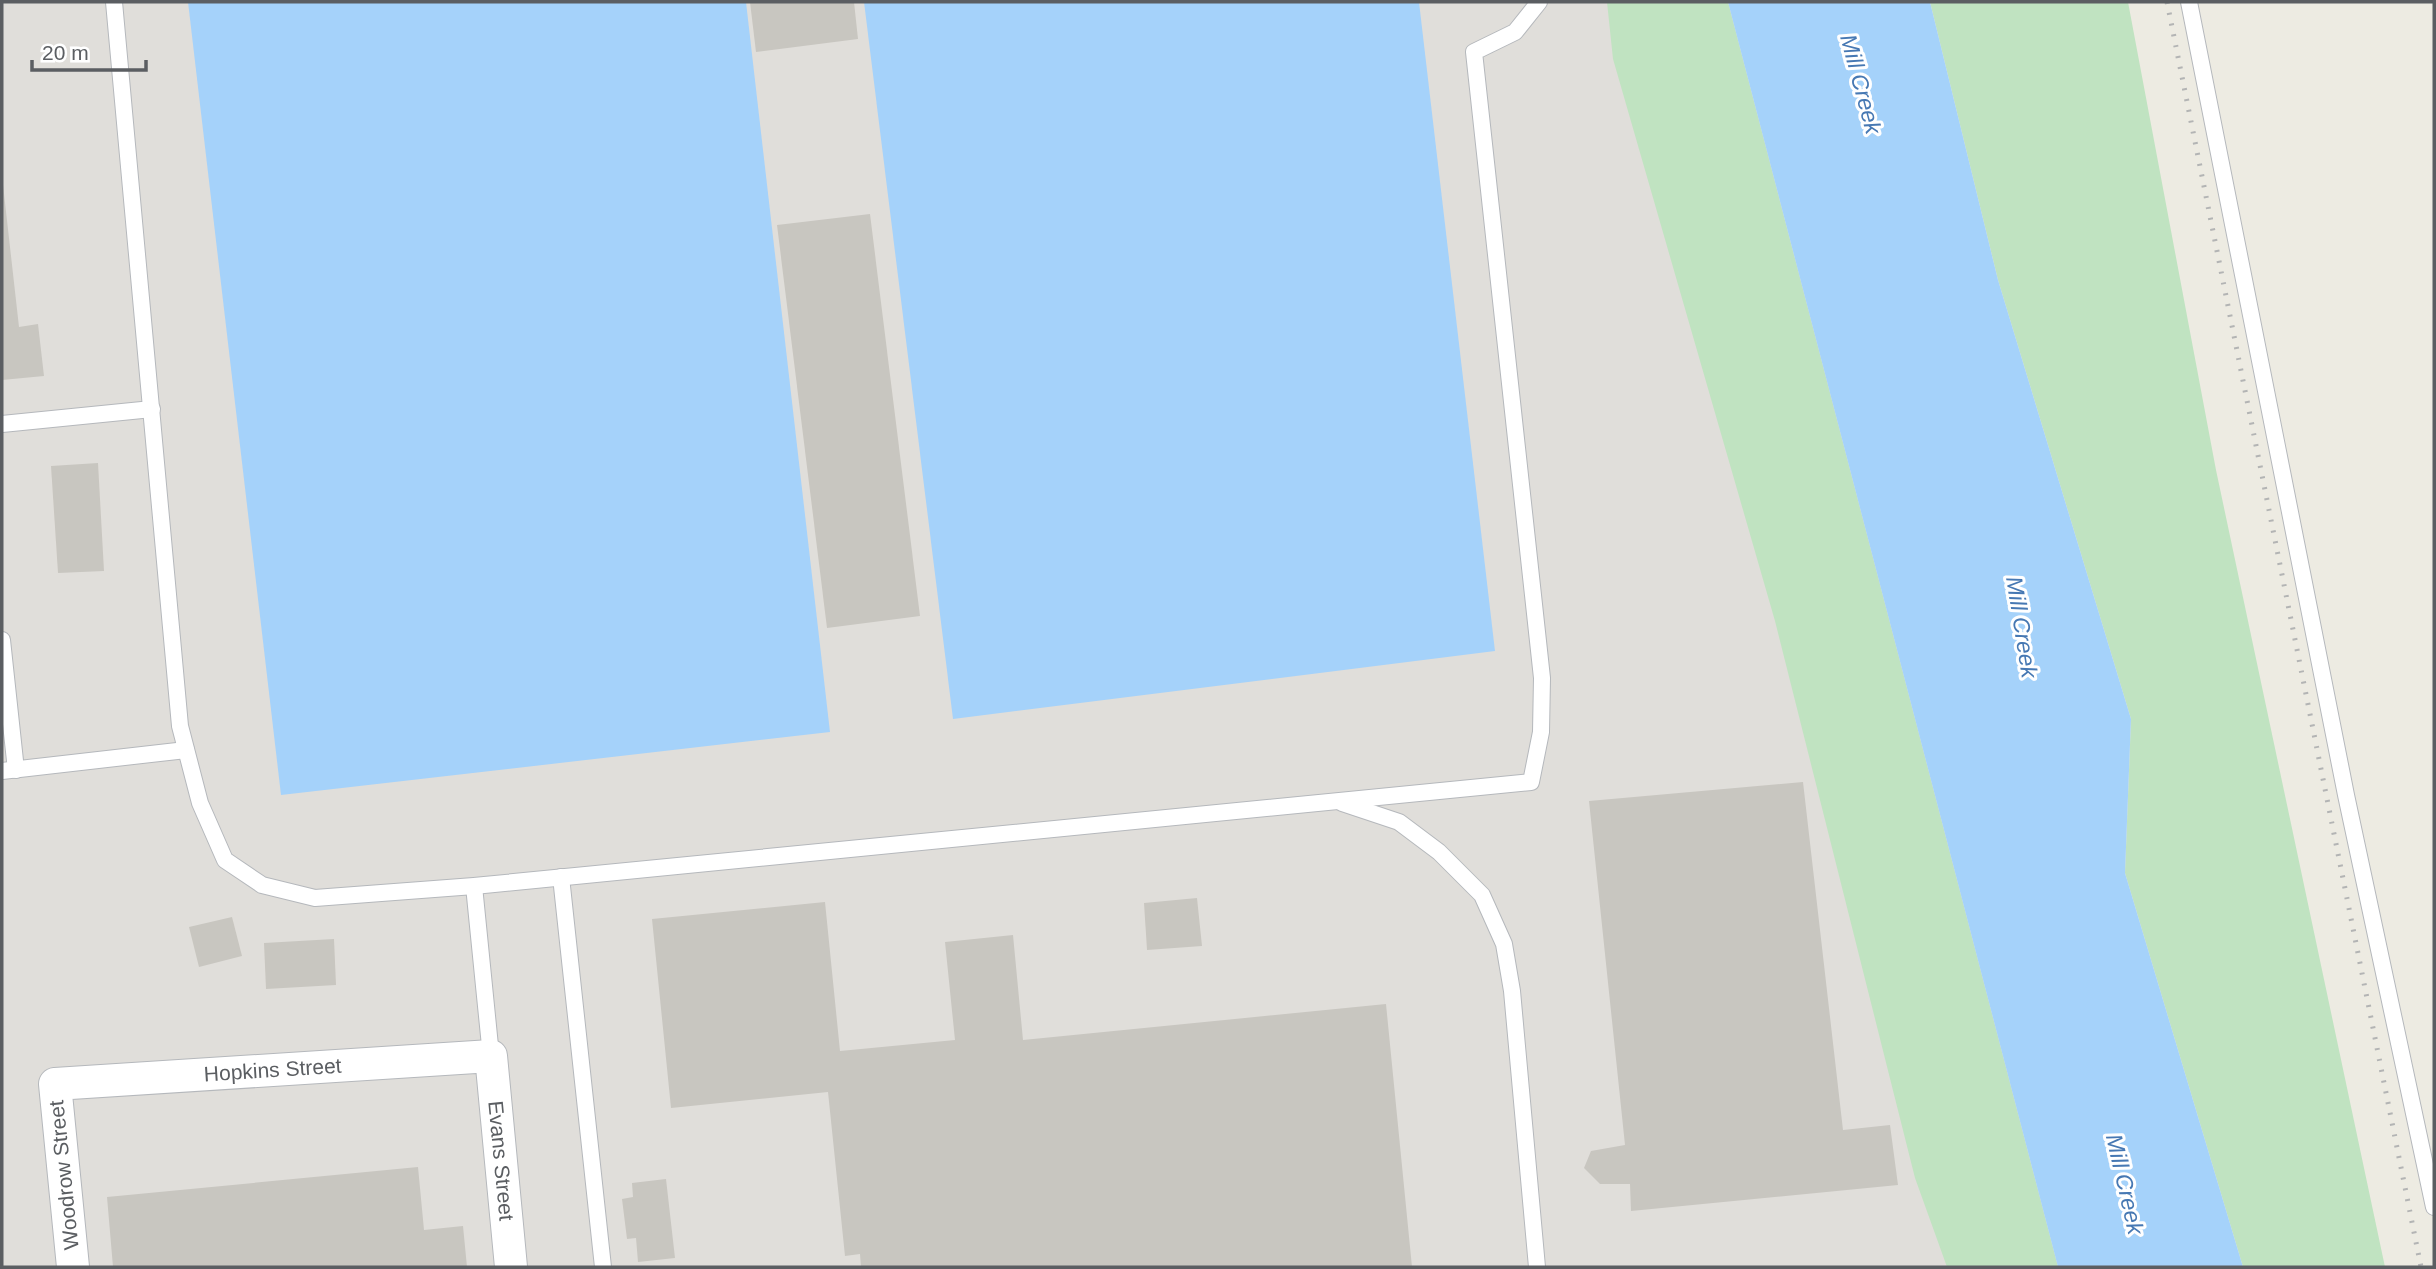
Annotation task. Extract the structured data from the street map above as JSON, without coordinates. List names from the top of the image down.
{
  "streets": {
    "street": ["Hopkins Street", "Evans Street", "Woodrow Street"]
  },
  "crossings": [
    ["Hopkins Street", "Evans Street"],
    ["Hopkins Street", "Woodrow Street"]
  ],
  "water": ["Mill Creek"],
  "scale_bar": "20 m"
}
